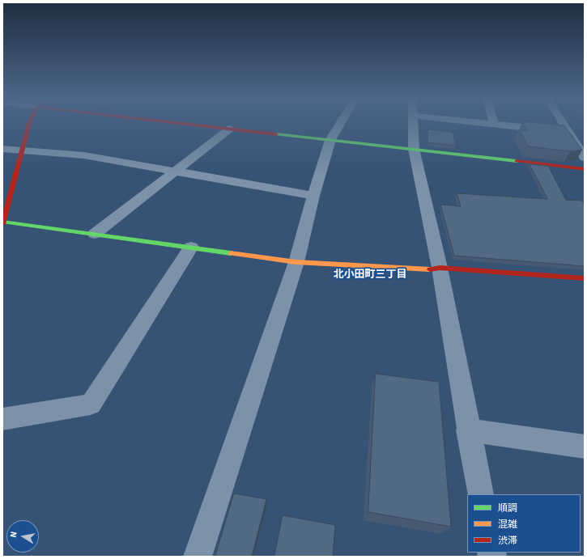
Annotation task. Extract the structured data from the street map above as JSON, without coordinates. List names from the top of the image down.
{
  "districts": ["北小田町三丁目"],
  "legend": ["順調", "混雑", "渋滞"],
  "north": "left"
}
